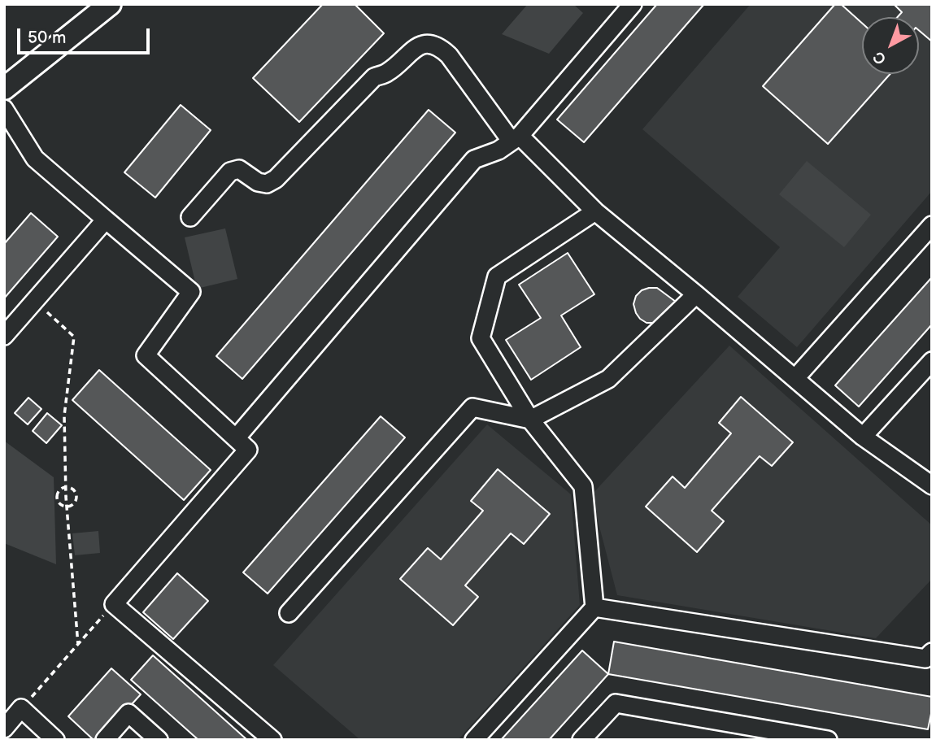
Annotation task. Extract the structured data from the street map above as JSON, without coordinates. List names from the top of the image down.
{
  "scale_bar": "50 m",
  "north": "bottom left"
}
